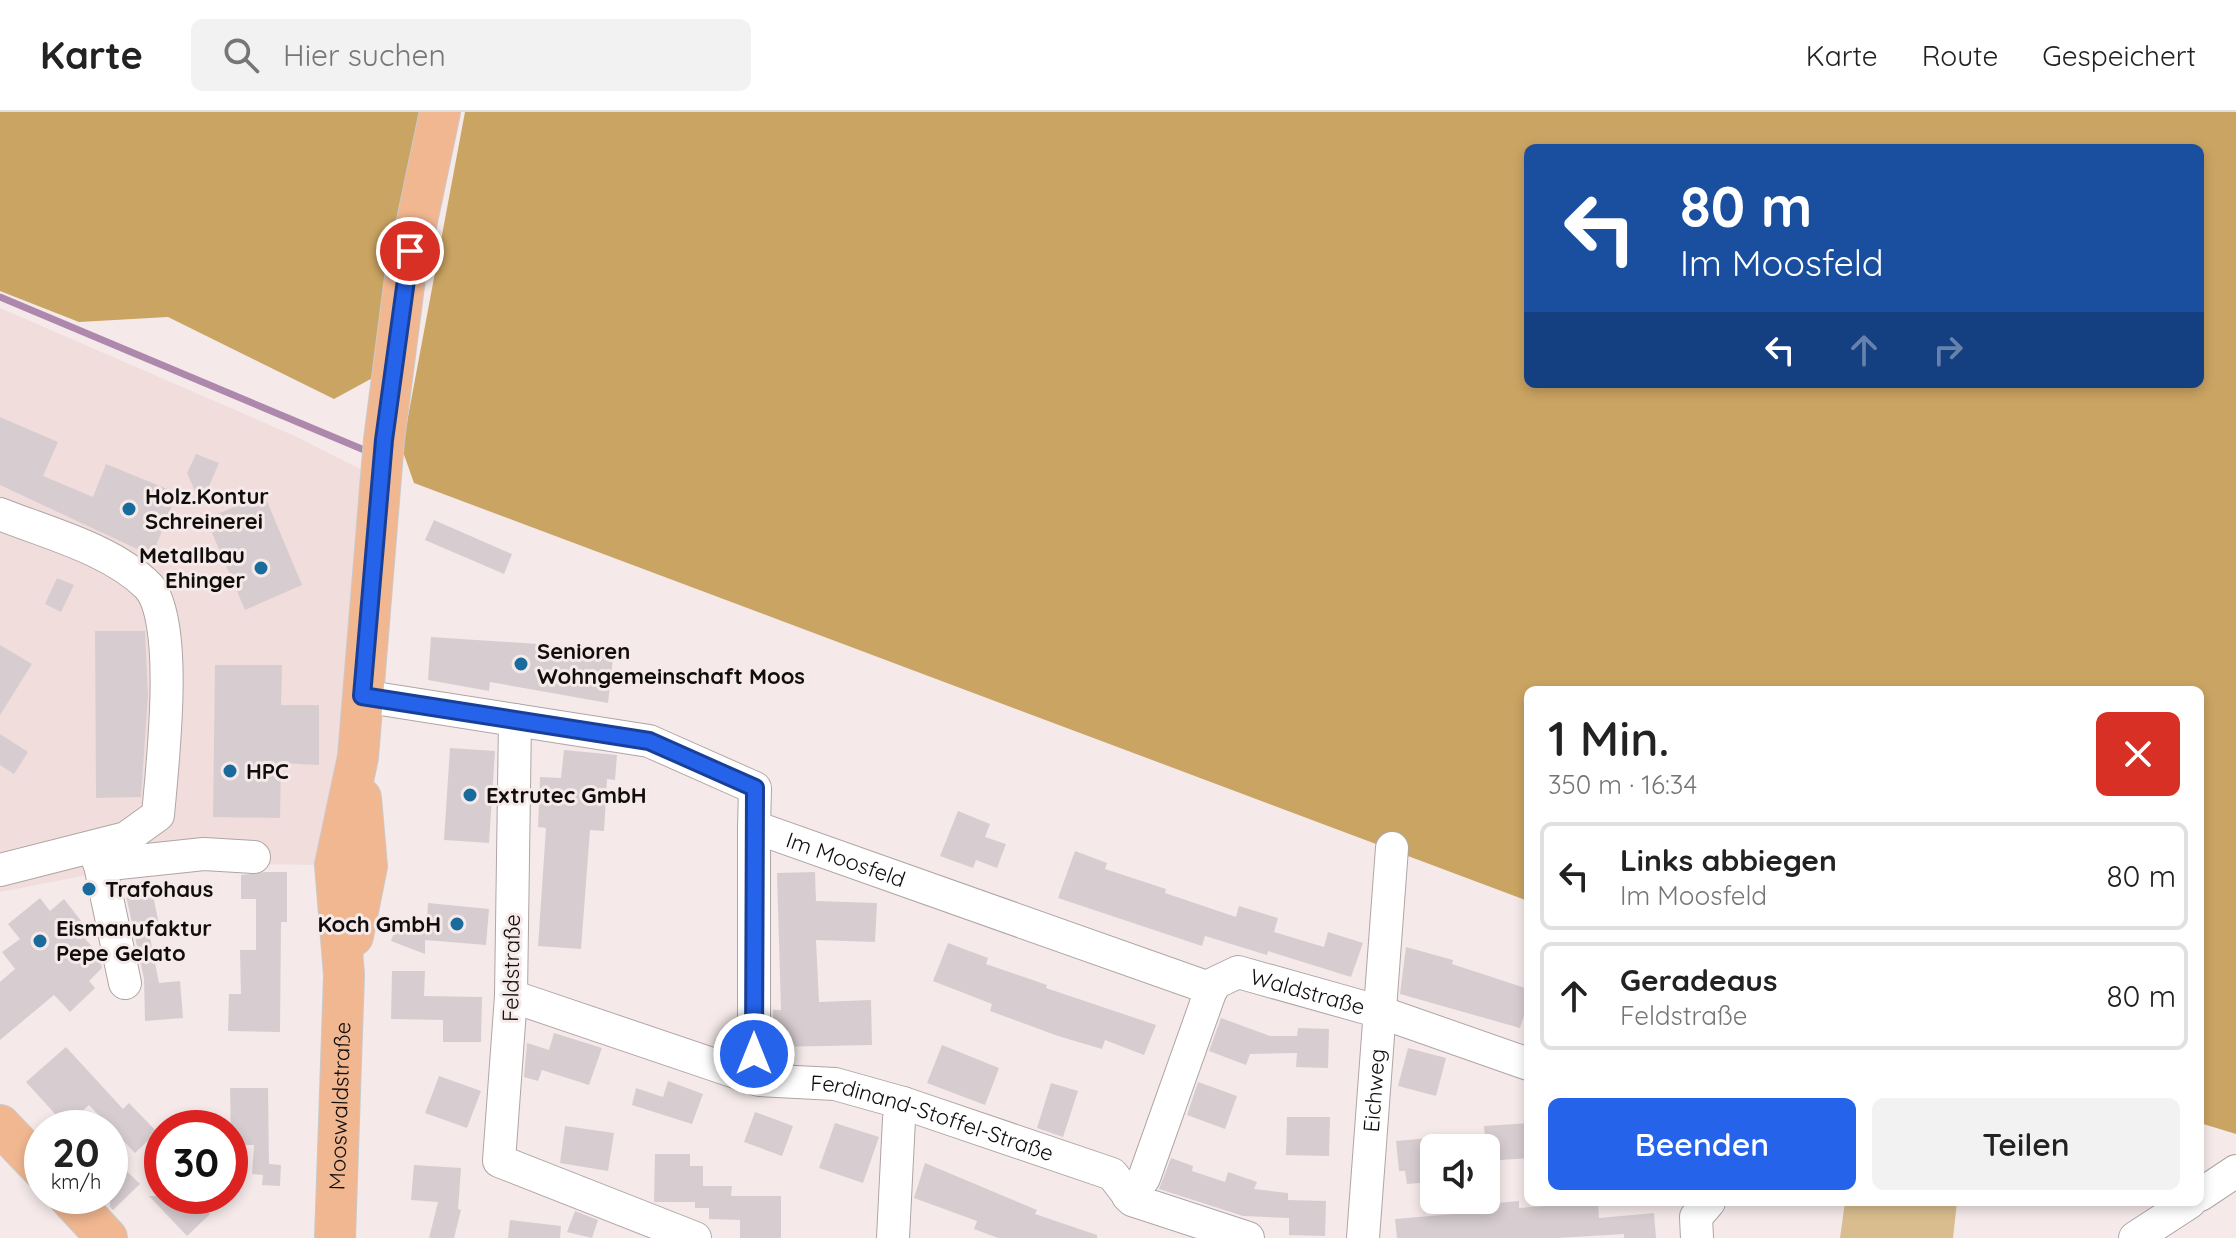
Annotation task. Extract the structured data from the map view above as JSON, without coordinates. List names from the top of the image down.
{
  "streets": {
    "main road": ["Mooswaldstraße"],
    "street": [
      "Im Moosfeld",
      "Feldstraße",
      "Waldstraße",
      "Eichweg",
      "Ferdinand-Stoffel-Straße"
    ]
  },
  "crossings": [
    ["Im Moosfeld", "Waldstraße"],
    ["Feldstraße", "Ferdinand-Stoffel-Straße"],
    ["Waldstraße", "Eichweg"]
  ],
  "places": [
    "Holz.Kontur Schreinerei",
    "Metallbau Ehinger",
    "Senioren Wohngemeinschaft Moos",
    "HPC",
    "Extrutec GmbH",
    "Trafohaus",
    "Koch GmbH",
    "Eismanufaktur Pepe Gelato"
  ],
  "page": {
    "header": "Karte",
    "search": "Hier suchen",
    "nav": ["Karte", "Route", "Gespeichert"],
    "turn": ["80 m", "Im Moosfeld"],
    "heading": ["1 Min.", "350 m · 16:34"],
    "list": [
      {
        "name": "Links abbiegen",
        "note": "Im Moosfeld",
        "value": "80 m"
      },
      {
        "name": "Geradeaus",
        "note": "Feldstraße",
        "value": "80 m"
      }
    ],
    "buttons": ["Beenden", "Teilen"],
    "speed": "20 km/h",
    "limit": "30"
  }
}
